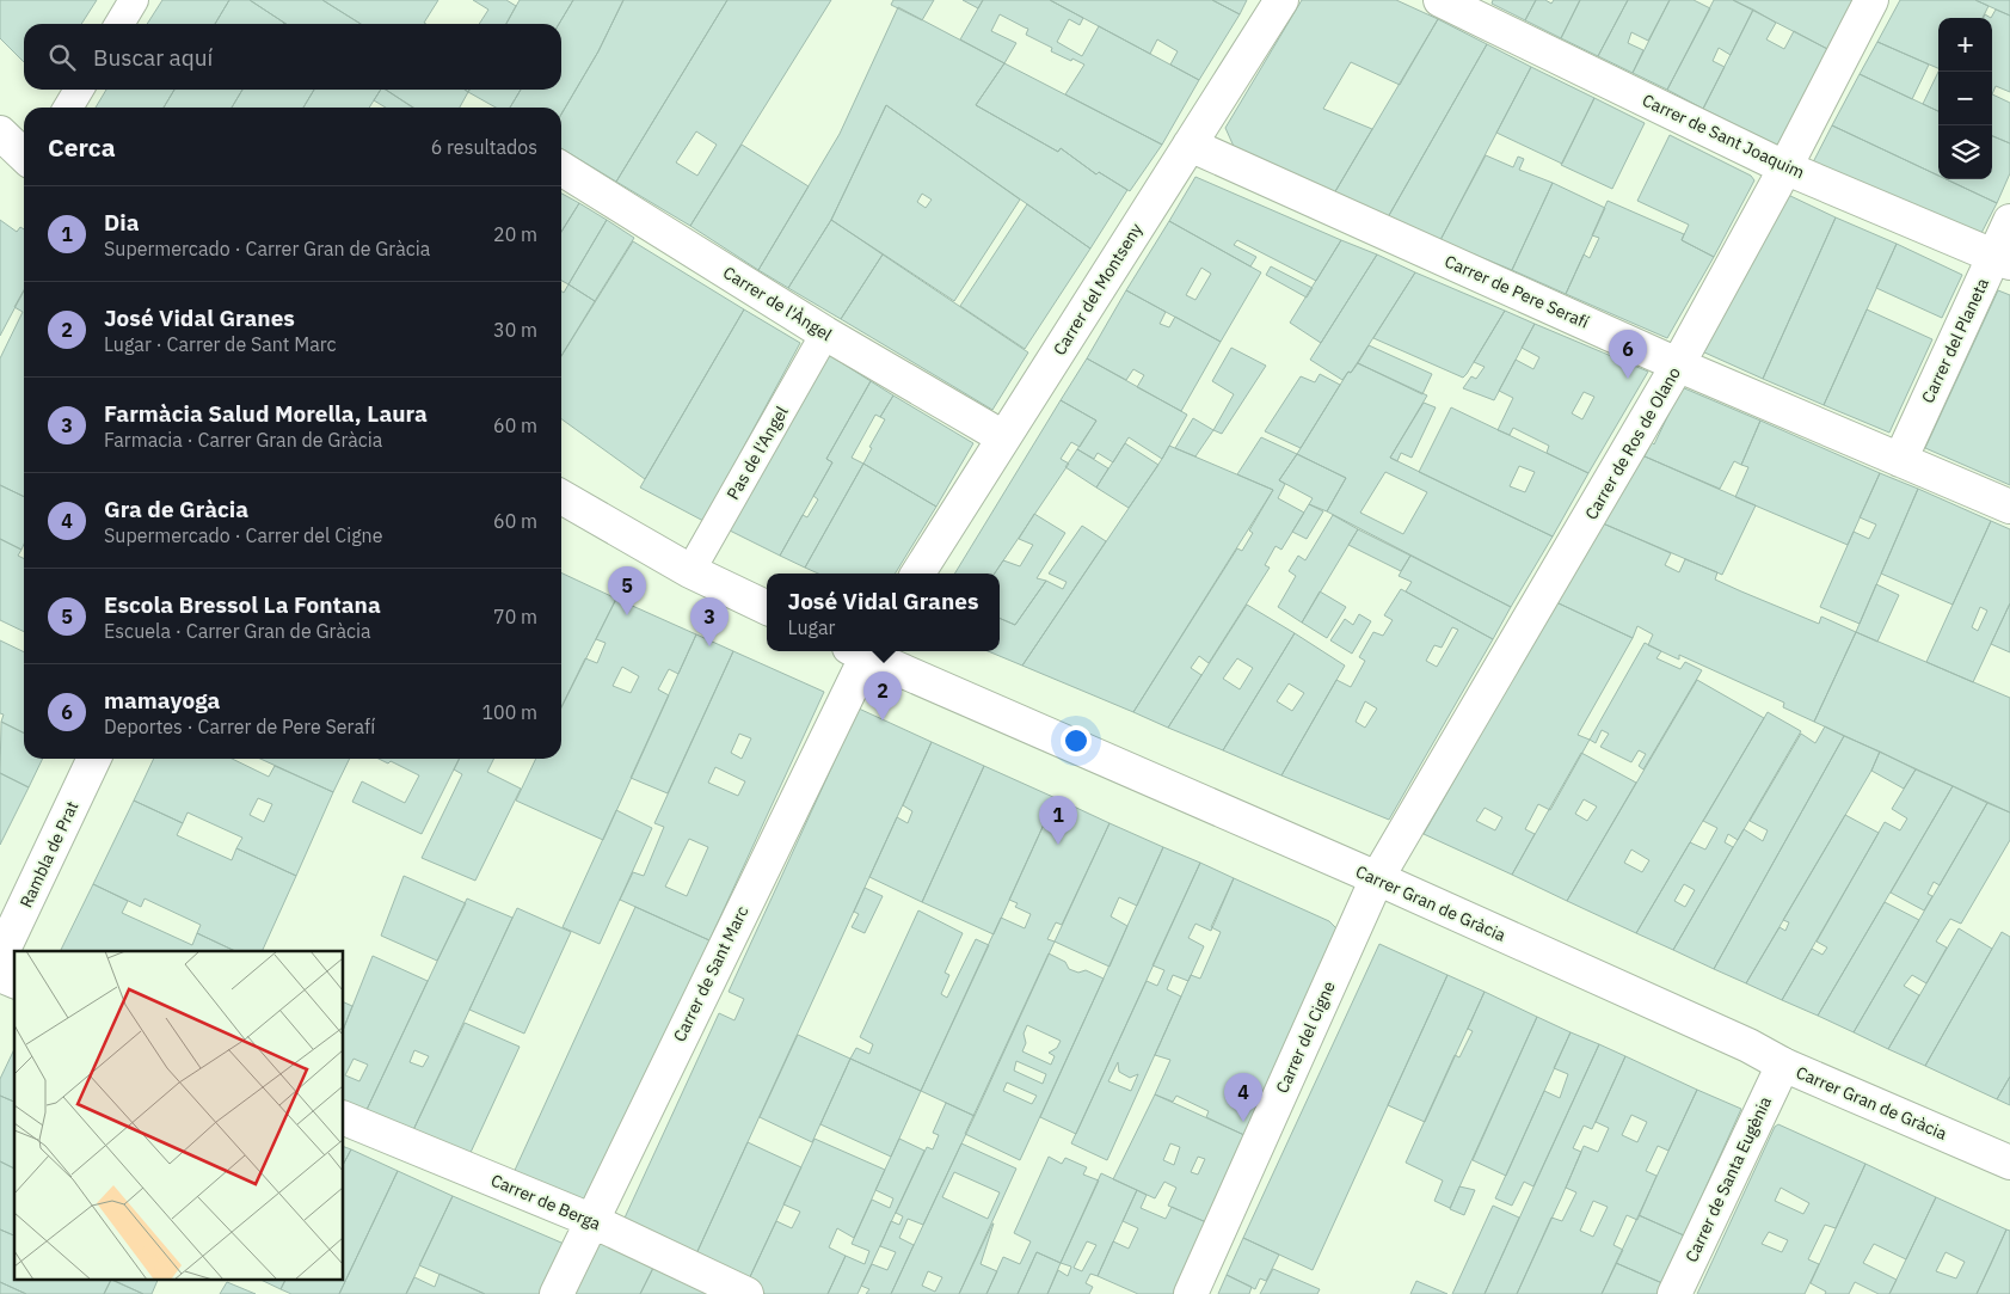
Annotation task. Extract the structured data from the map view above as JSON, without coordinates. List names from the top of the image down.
{
  "streets": {
    "street": [
      "Carrer de Sant Joaquim",
      "Carrer del Montseny",
      "Carrer de Pere Serafí",
      "Carrer de l'Àngel",
      "Carrer del Planeta",
      "Carrer de Ros de Olano",
      "Pas de l'Angel",
      "Rambla de Prat",
      "Carrer Gran de Gràcia",
      "Carrer de Sant Marc",
      "Carrer del Cigne",
      "Carrer de Santa Eugènia",
      "Carrer de Berga"
    ]
  },
  "crossings": [
    ["Carrer de Sant Joaquim", "Carrer del Planeta"],
    ["Carrer de Sant Joaquim", "Carrer de Ros de Olano"],
    ["Carrer del Montseny", "Carrer de Pere Serafí"],
    ["Carrer del Montseny", "Carrer de l'Àngel"],
    ["Carrer de Pere Serafí", "Carrer del Planeta"],
    ["Carrer de Pere Serafí", "Carrer de Ros de Olano"],
    ["Carrer de l'Àngel", "Pas de l'Angel"],
    ["Carrer de Ros de Olano", "Carrer Gran de Gràcia"],
    ["Carrer de Ros de Olano", "Carrer del Cigne"],
    ["Carrer Gran de Gràcia", "Carrer del Cigne"],
    ["Carrer Gran de Gràcia", "Carrer de Santa Eugènia"],
    ["Carrer de Sant Marc", "Carrer de Berga"]
  ],
  "page": {
    "map_buttons": ["+", "−"],
    "search": "Buscar aquí",
    "heading": ["Cerca", "6 resultados"],
    "list": [
      {
        "mark": "1",
        "name": "Dia",
        "note": "Supermercado · Carrer Gran de Gràcia",
        "value": "20 m"
      },
      {
        "mark": "2",
        "name": "José Vidal Granes",
        "note": "Lugar · Carrer de Sant Marc",
        "value": "30 m"
      },
      {
        "mark": "3",
        "name": "Farmàcia Salud Morella, Laura",
        "note": "Farmacia · Carrer Gran de Gràcia",
        "value": "60 m"
      },
      {
        "mark": "4",
        "name": "Gra de Gràcia",
        "note": "Supermercado · Carrer del Cigne",
        "value": "60 m"
      },
      {
        "mark": "5",
        "name": "Escola Bressol La Fontana",
        "note": "Escuela · Carrer Gran de Gràcia",
        "value": "70 m"
      },
      {
        "mark": "6",
        "name": "mamayoga",
        "note": "Deportes · Carrer de Pere Serafí",
        "value": "100 m"
      }
    ],
    "pins": [
      "6",
      "5",
      "3",
      "2",
      "1",
      "4"
    ],
    "popup": ["José Vidal Granes", "Lugar"]
  }
}
